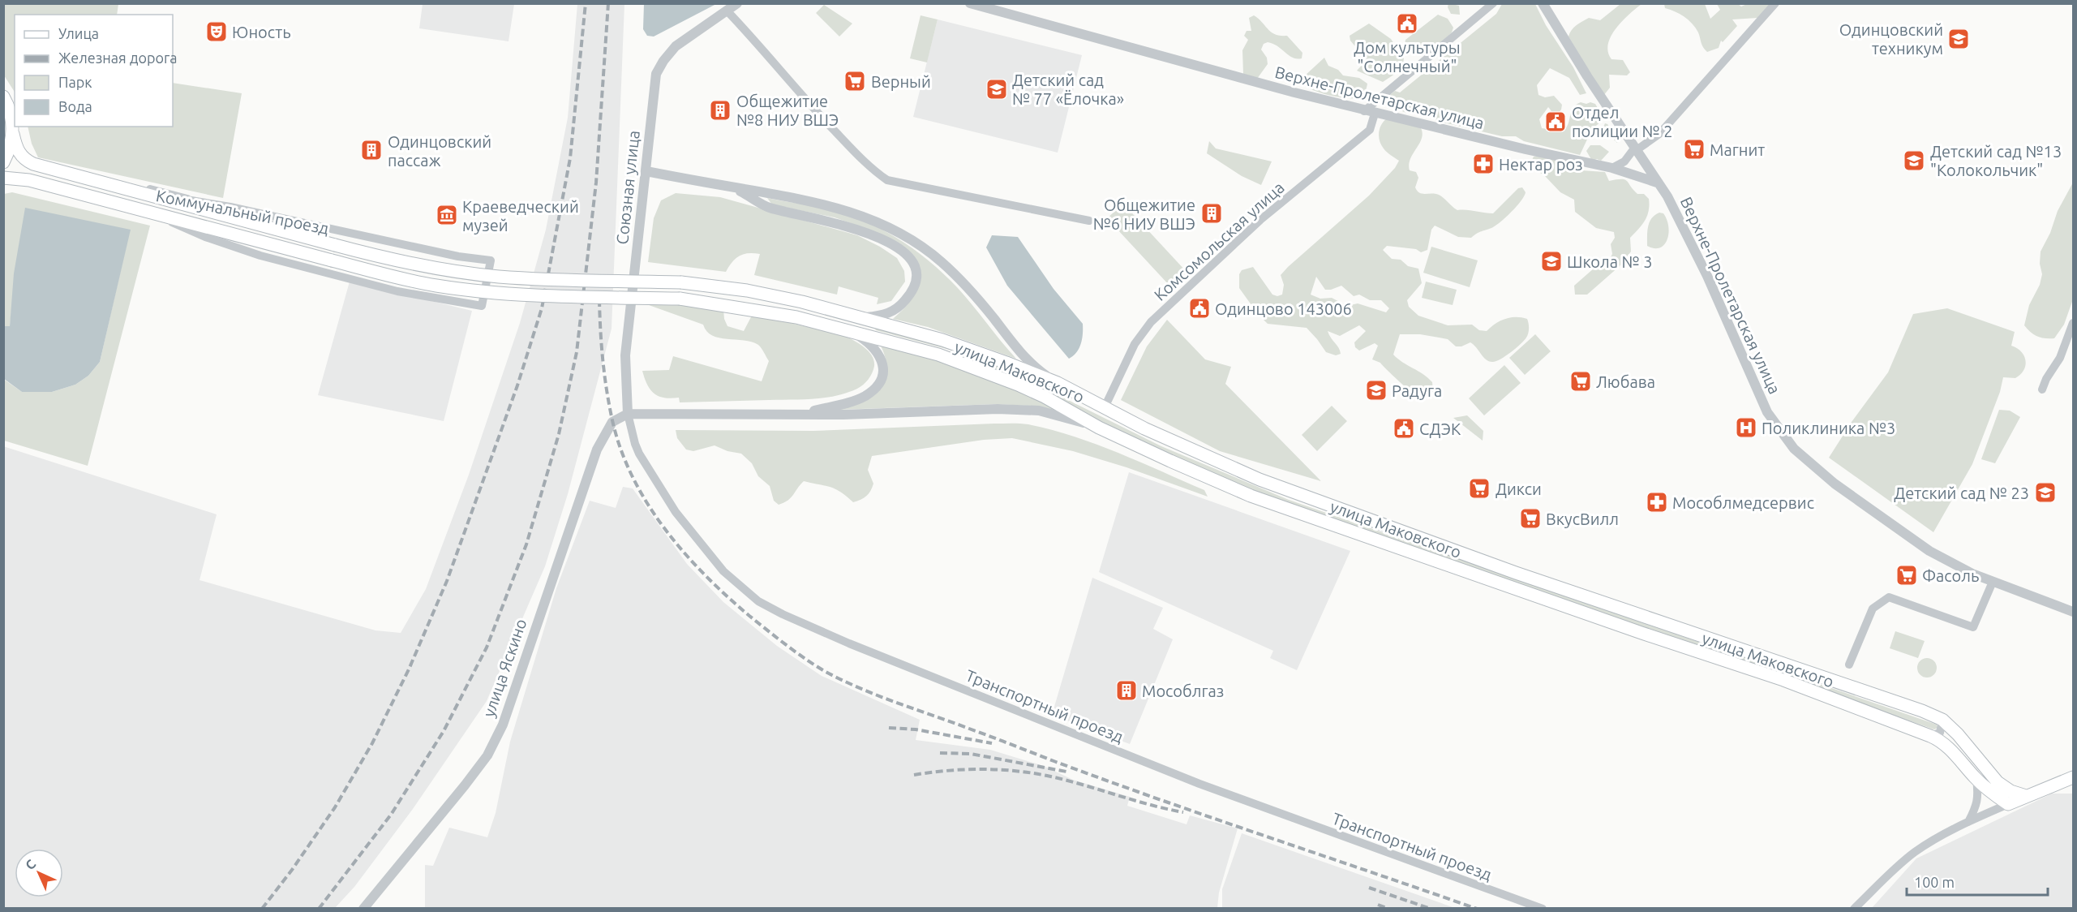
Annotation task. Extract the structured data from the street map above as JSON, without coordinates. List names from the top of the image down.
{
  "streets": {
    "main road": ["Коммунальный проезд", "улица Маковского"],
    "street": [
      "Верхне-Пролетарская улица",
      "Союзная улица",
      "Комсомольская улица",
      "улица Яскино",
      "Транспортный проезд"
    ]
  },
  "crossings": [
    ["Верхне-Пролетарская улица", "Комсомольская улица"],
    ["Союзная улица", "улица Яскино"],
    ["Союзная улица", "Транспортный проезд"],
    ["Коммунальный проезд", "улица Маковского"],
    ["Комсомольская улица", "улица Маковского"],
    ["улица Яскино", "Транспортный проезд"]
  ],
  "places": {
    "public building": [
      "Дом культуры \"Солнечный\"",
      "Отдел полиции № 2",
      "Одинцово 143006",
      "СДЭК"
    ],
    "theatre": ["Юность"],
    "school or university": [
      "Одинцовский техникум",
      "Детский сад № 77 «Ёлочка»",
      "Детский сад №13 \"Колокольчик\"",
      "Школа № 3",
      "Радуга",
      "Детский сад № 23"
    ],
    "supermarket": [
      "Верный",
      "Магнит",
      "Любава",
      "Дикси",
      "ВкусВилл",
      "Фасоль"
    ],
    "building": [
      "Общежитие №8 НИУ ВШЭ",
      "Одинцовский пассаж",
      "Общежитие №6 НИУ ВШЭ",
      "Мособлгаз"
    ],
    "pharmacy": ["Нектар роз", "Мособлмедсервис"],
    "museum": ["Краеведческий музей"],
    "hospital": ["Поликлиника №3"]
  },
  "legend": [
    "Улица",
    "Железная дорога",
    "Парк",
    "Вода"
  ],
  "scale_bar": "100 m",
  "north": "top left"
}
